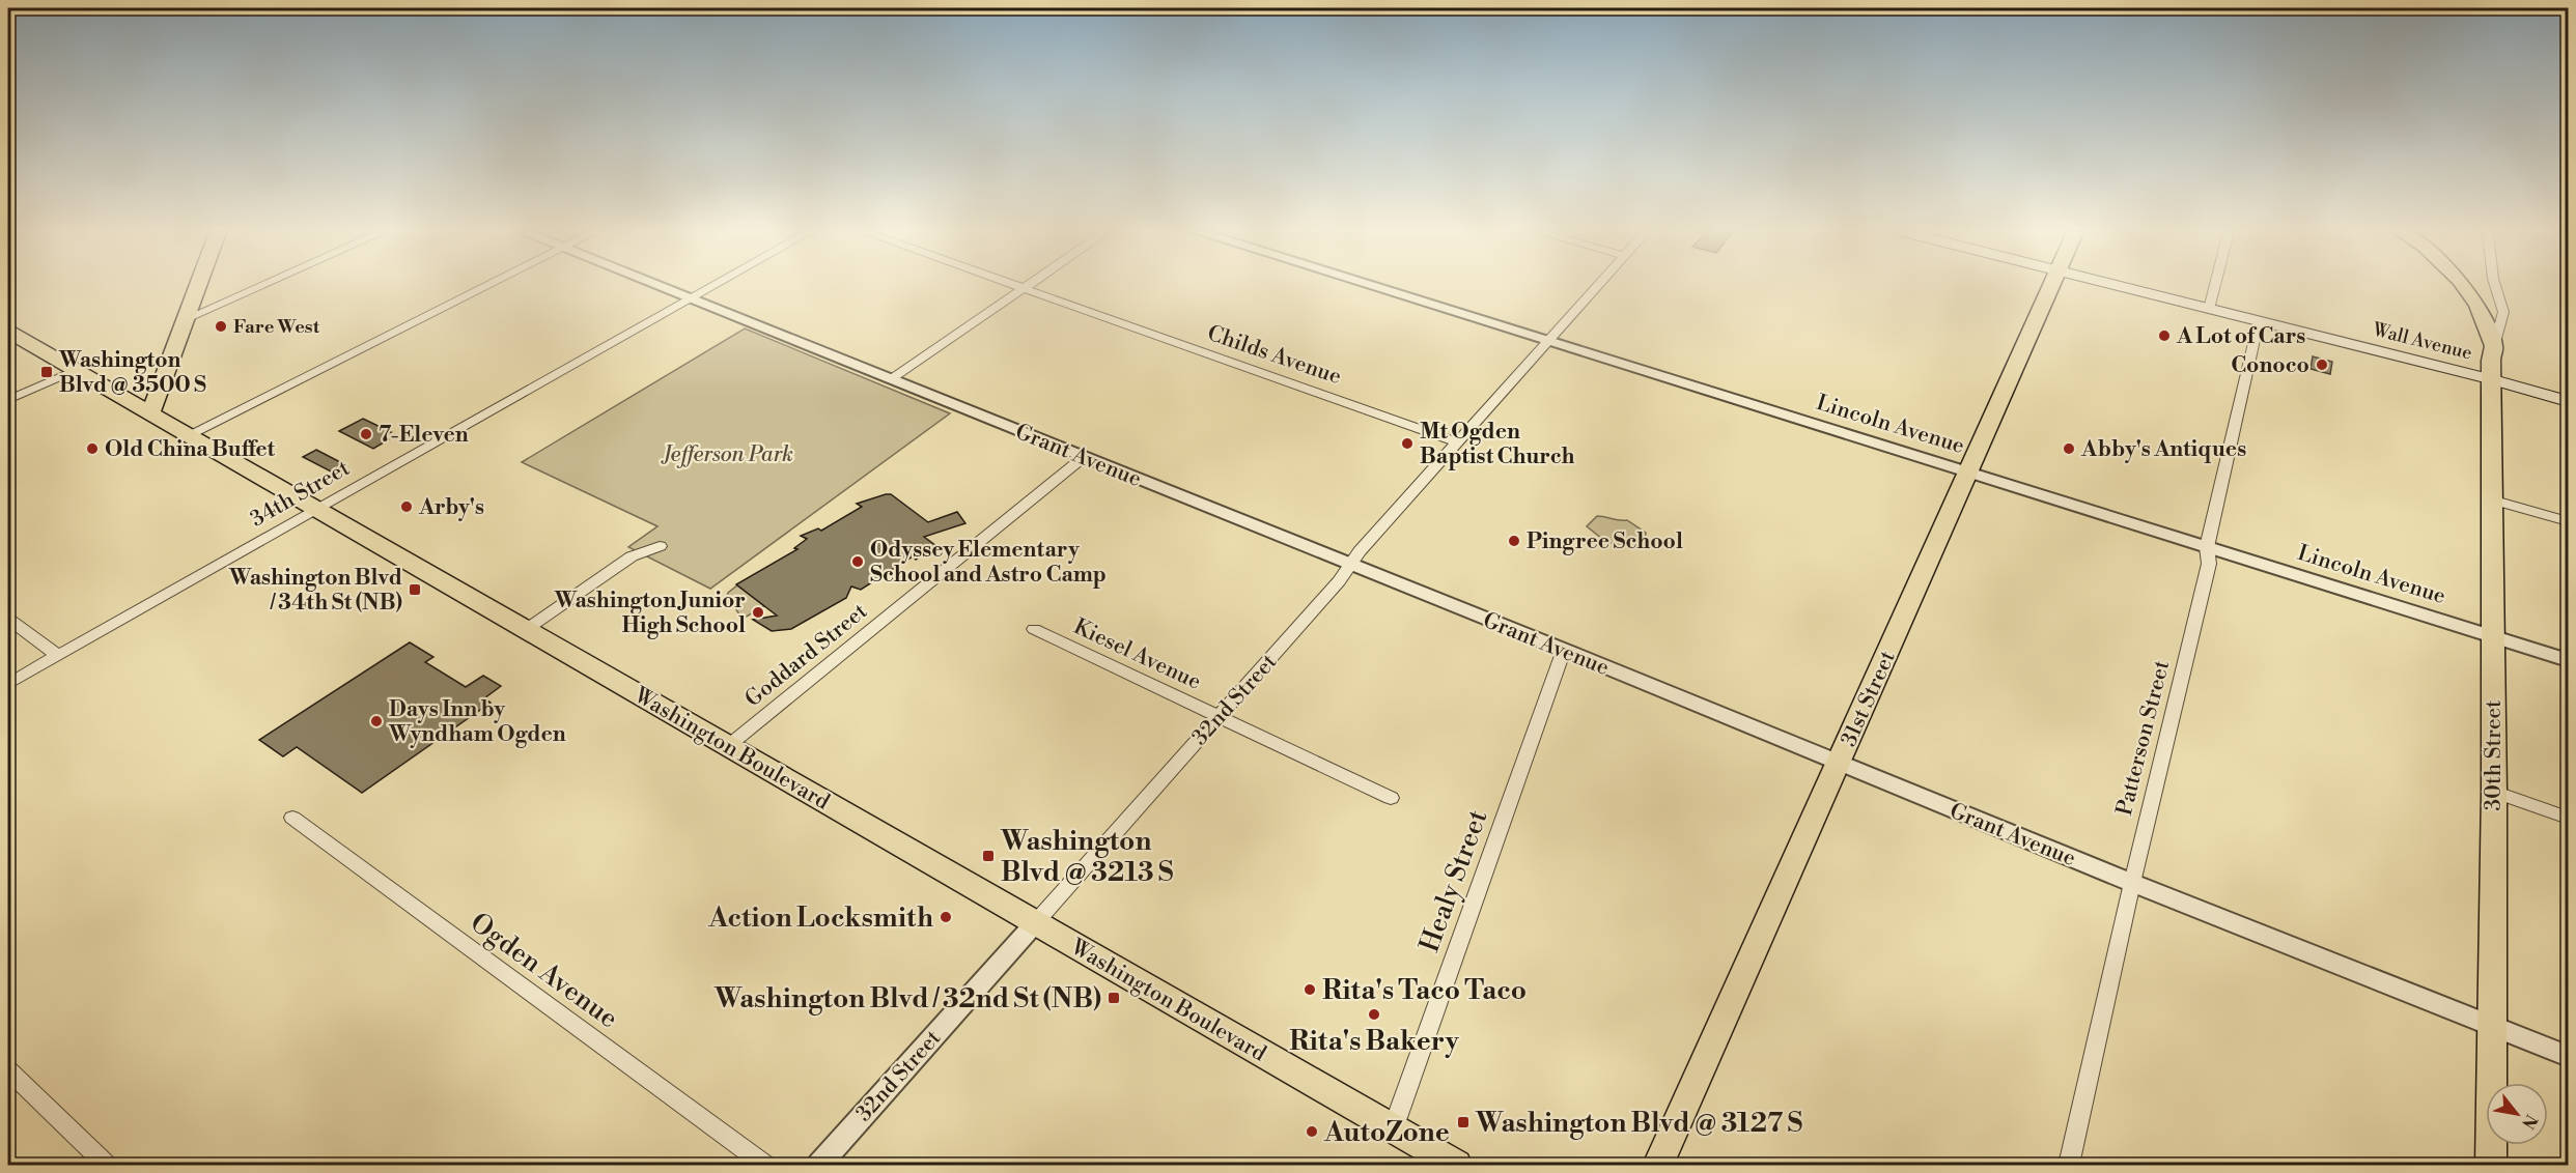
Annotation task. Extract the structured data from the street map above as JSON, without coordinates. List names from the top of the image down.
{
  "streets": {
    "main road": [
      "Wall Avenue",
      "31st Street",
      "Washington Boulevard",
      "30th Street"
    ],
    "street": [
      "Childs Avenue",
      "Lincoln Avenue",
      "Grant Avenue",
      "34th Street",
      "Kiesel Avenue",
      "Goddard Street",
      "32nd Street",
      "Patterson Street",
      "Healy Street",
      "Ogden Avenue"
    ]
  },
  "crossings": [
    ["Wall Avenue", "Patterson Street"],
    ["Wall Avenue", "30th Street"],
    ["Childs Avenue", "32nd Street"],
    ["Lincoln Avenue", "31st Street"],
    ["Lincoln Avenue", "32nd Street"],
    ["Lincoln Avenue", "Patterson Street"],
    ["Lincoln Avenue", "30th Street"],
    ["Grant Avenue", "34th Street"],
    ["Grant Avenue", "Goddard Street"],
    ["Grant Avenue", "31st Street"],
    ["Grant Avenue", "32nd Street"],
    ["Grant Avenue", "Patterson Street"],
    ["Grant Avenue", "30th Street"],
    ["Grant Avenue", "Healy Street"],
    ["34th Street", "Washington Boulevard"],
    ["Kiesel Avenue", "32nd Street"],
    ["Goddard Street", "Washington Boulevard"],
    ["32nd Street", "Washington Boulevard"],
    ["Washington Boulevard", "Healy Street"]
  ],
  "parks": ["Jefferson Park"],
  "places": {
    "other": [
      "Fare West",
      "A Lot of Cars",
      "Conoco",
      "7-Eleven",
      "Mt Ogden Baptist Church",
      "Old China Buffet",
      "Abby's Antiques",
      "Arby's",
      "Pingree School",
      "Odyssey Elementary School and Astro Camp",
      "Washington Junior High School",
      "Days Inn by Wyndham Ogden",
      "Action Locksmith",
      "Rita's Taco Taco",
      "Rita's Bakery",
      "AutoZone"
    ],
    "transit": [
      "Washington Blvd @ 3500 S",
      "Washington Blvd / 34th St (NB)",
      "Washington Blvd @ 3213 S",
      "Washington Blvd / 32nd St (NB)",
      "Washington Blvd @ 3127 S"
    ]
  },
  "north": "bottom right"
}
